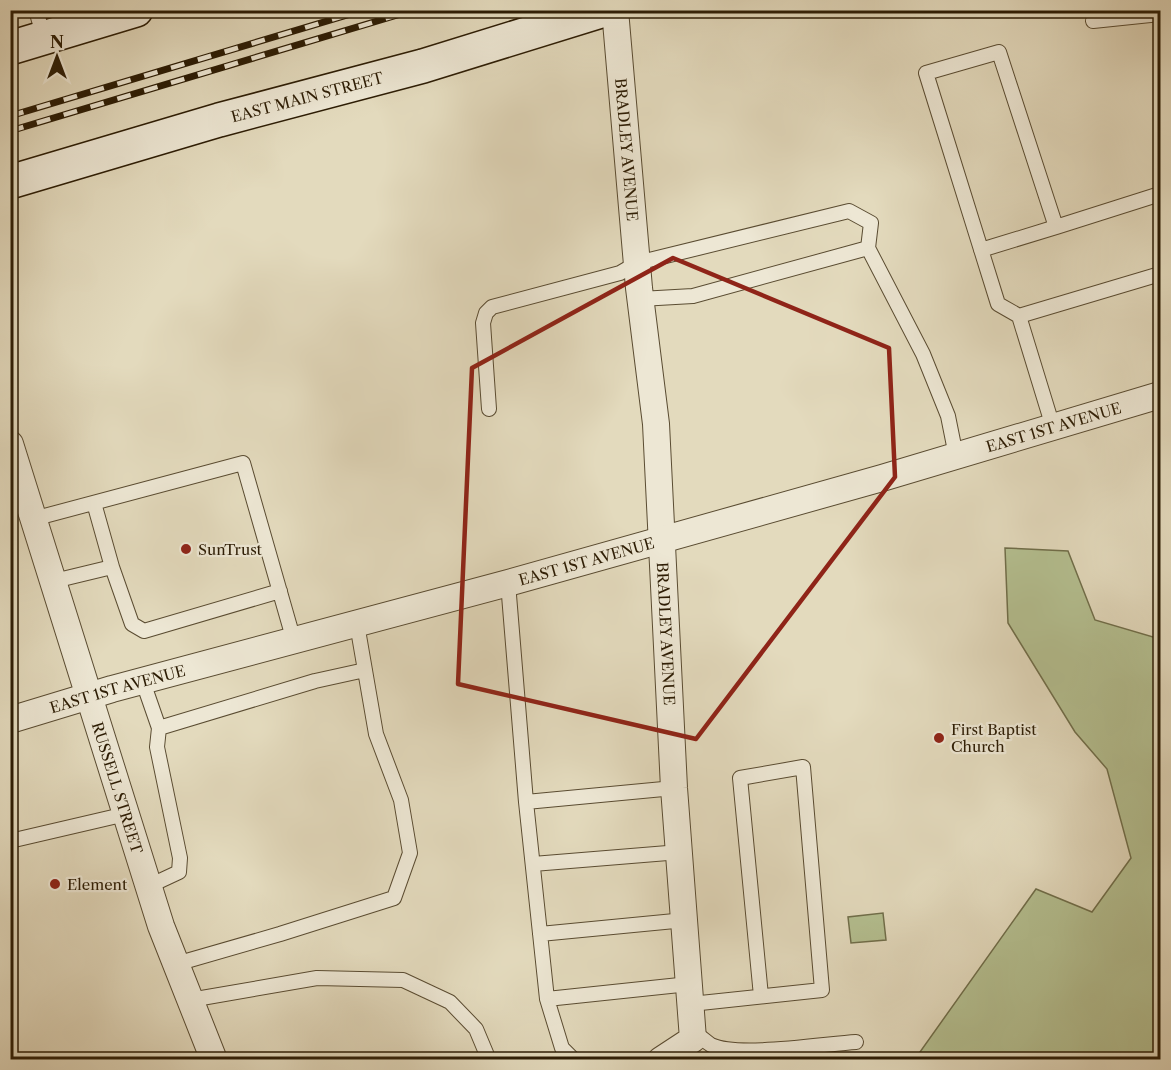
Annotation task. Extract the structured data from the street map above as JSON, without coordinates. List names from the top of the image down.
{
  "streets": {
    "main road": ["EAST MAIN STREET"],
    "street": ["BRADLEY AVENUE", "EAST 1ST AVENUE", "RUSSELL STREET"]
  },
  "crossings": [
    ["BRADLEY AVENUE", "EAST 1ST AVENUE"],
    ["EAST 1ST AVENUE", "RUSSELL STREET"]
  ],
  "places": ["SunTrust", "First Baptist Church", "Element"],
  "north": "top"
}
